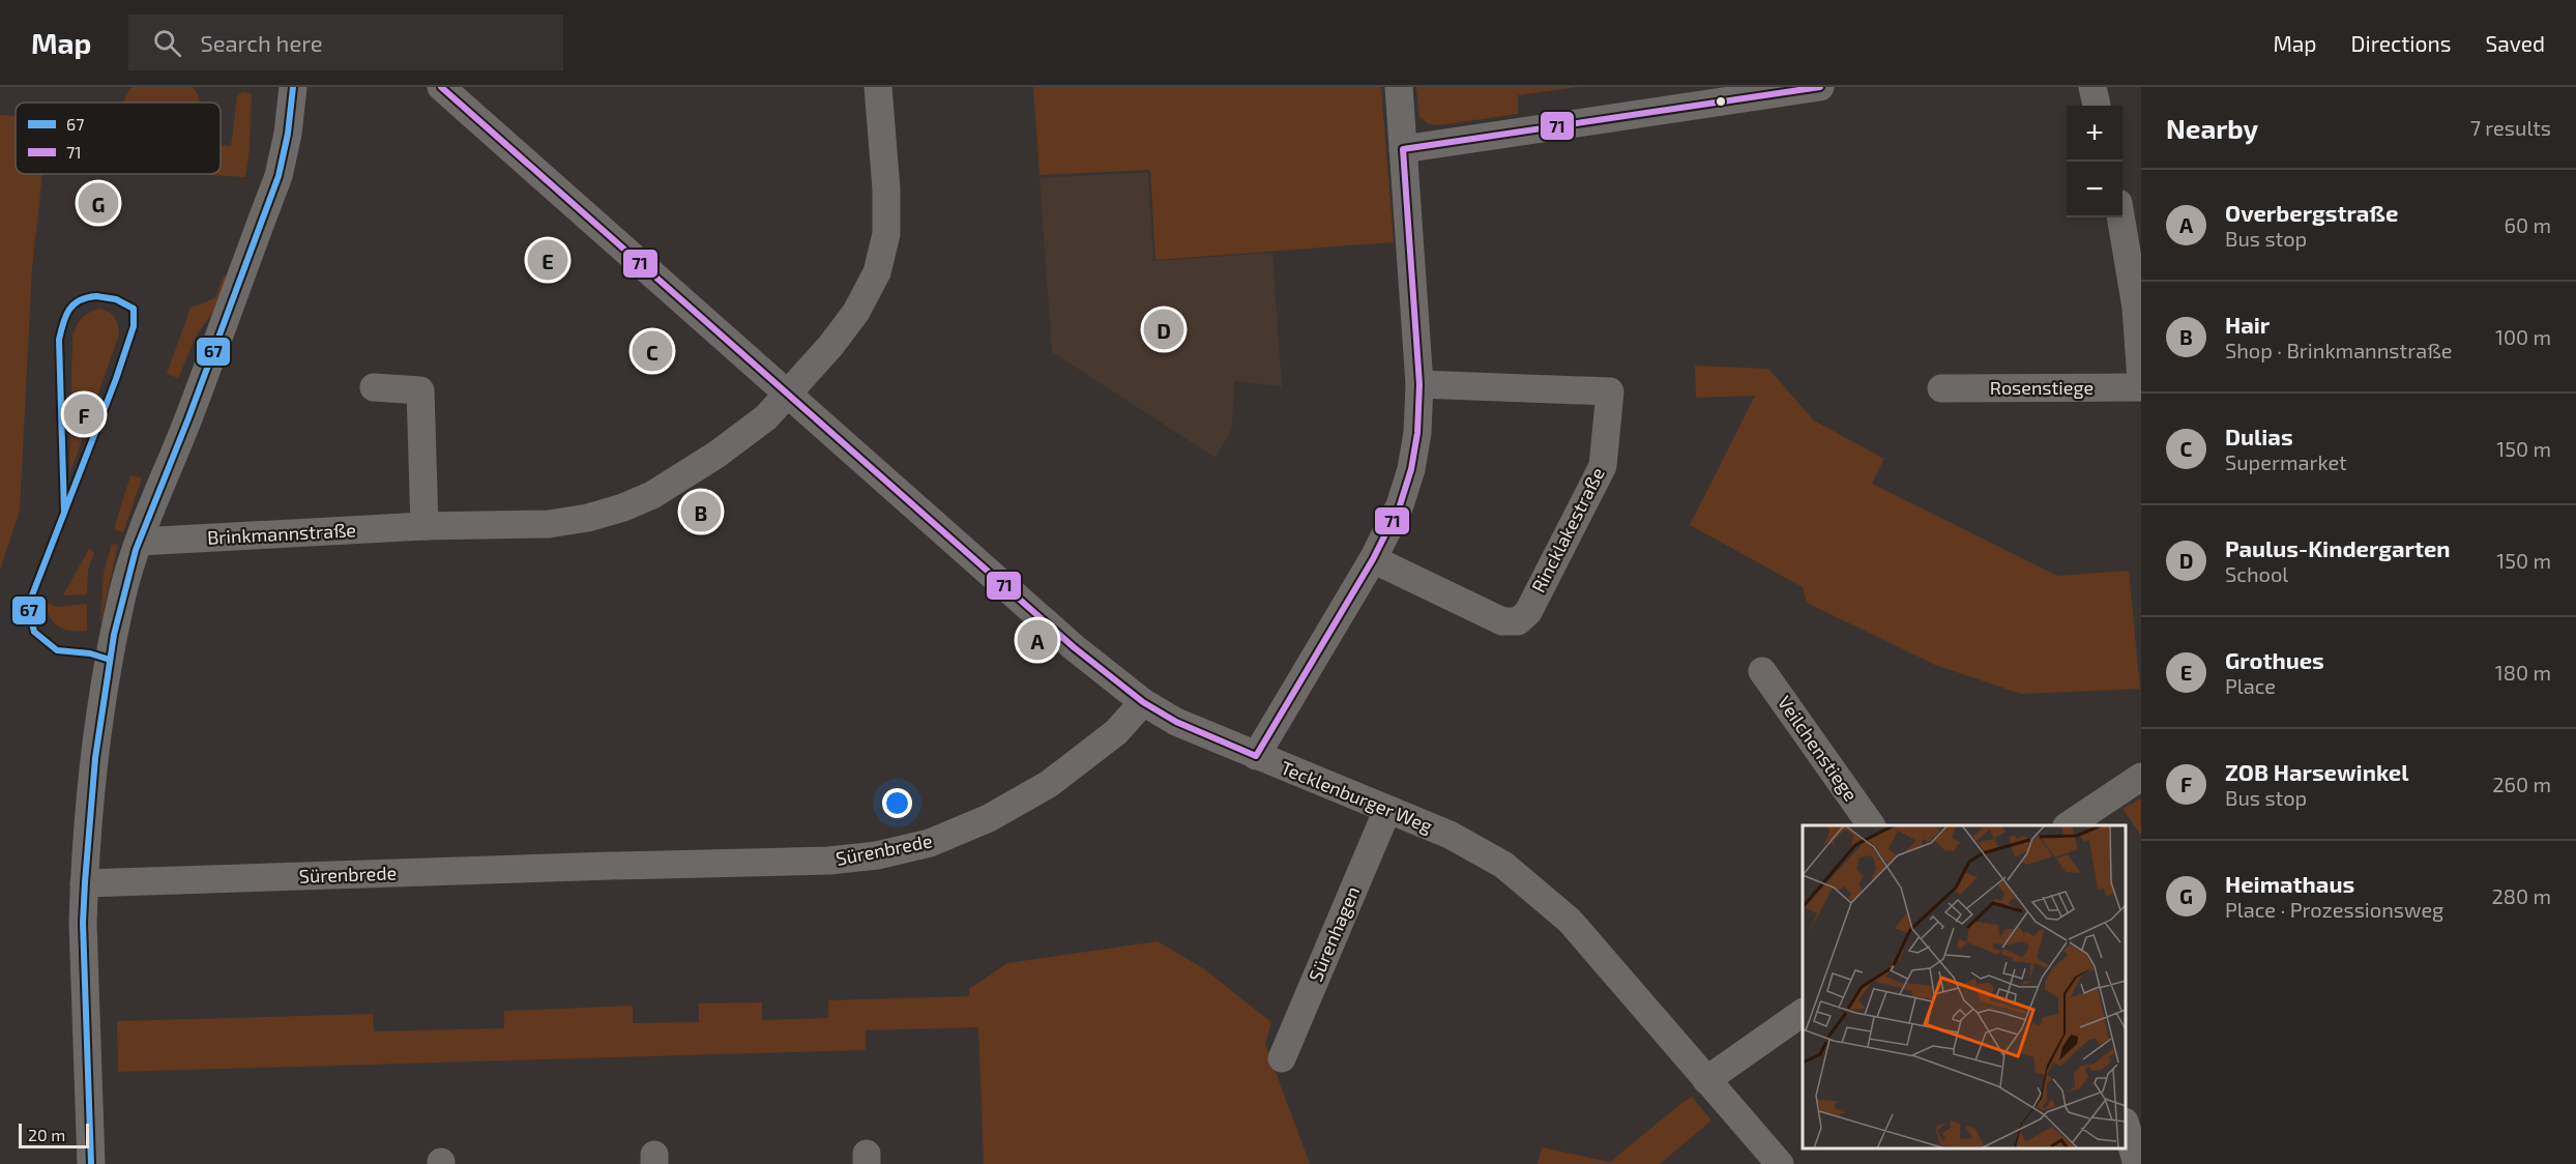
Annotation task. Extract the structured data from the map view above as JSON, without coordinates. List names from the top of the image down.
{
  "streets": {
    "street": [
      "Rosenstiege",
      "Rincklakestraße",
      "Brinkmannstraße",
      "Veilchenstiege",
      "Tecklenburger Weg",
      "Sürenbrede",
      "Sürenhagen"
    ]
  },
  "crossings": [
    ["Brinkmannstraße", "Tecklenburger Weg"],
    ["Tecklenburger Weg", "Sürenbrede"],
    ["Tecklenburger Weg", "Sürenhagen"]
  ],
  "lines": ["transit line 67", "transit line 71"],
  "legend": ["67", "71"],
  "scale_bar": "20 m",
  "page": {
    "header": "Map",
    "search": "Search here",
    "nav": ["Map", "Directions", "Saved"],
    "heading": ["Nearby", "7 results"],
    "map_buttons": ["+", "−"],
    "list": [
      {
        "mark": "A",
        "name": "Overbergstraße",
        "note": "Bus stop",
        "value": "60 m"
      },
      {
        "mark": "B",
        "name": "Hair",
        "note": "Shop · Brinkmannstraße",
        "value": "100 m"
      },
      {
        "mark": "C",
        "name": "Dulias",
        "note": "Supermarket",
        "value": "150 m"
      },
      {
        "mark": "D",
        "name": "Paulus-Kindergarten",
        "note": "School",
        "value": "150 m"
      },
      {
        "mark": "E",
        "name": "Grothues",
        "note": "Place",
        "value": "180 m"
      },
      {
        "mark": "F",
        "name": "ZOB Harsewinkel",
        "note": "Bus stop",
        "value": "260 m"
      },
      {
        "mark": "G",
        "name": "Heimathaus",
        "note": "Place · Prozessionsweg",
        "value": "280 m"
      }
    ],
    "pins": [
      "G",
      "E",
      "D",
      "C",
      "F",
      "B",
      "A"
    ],
    "scale": "20 m"
  }
}
